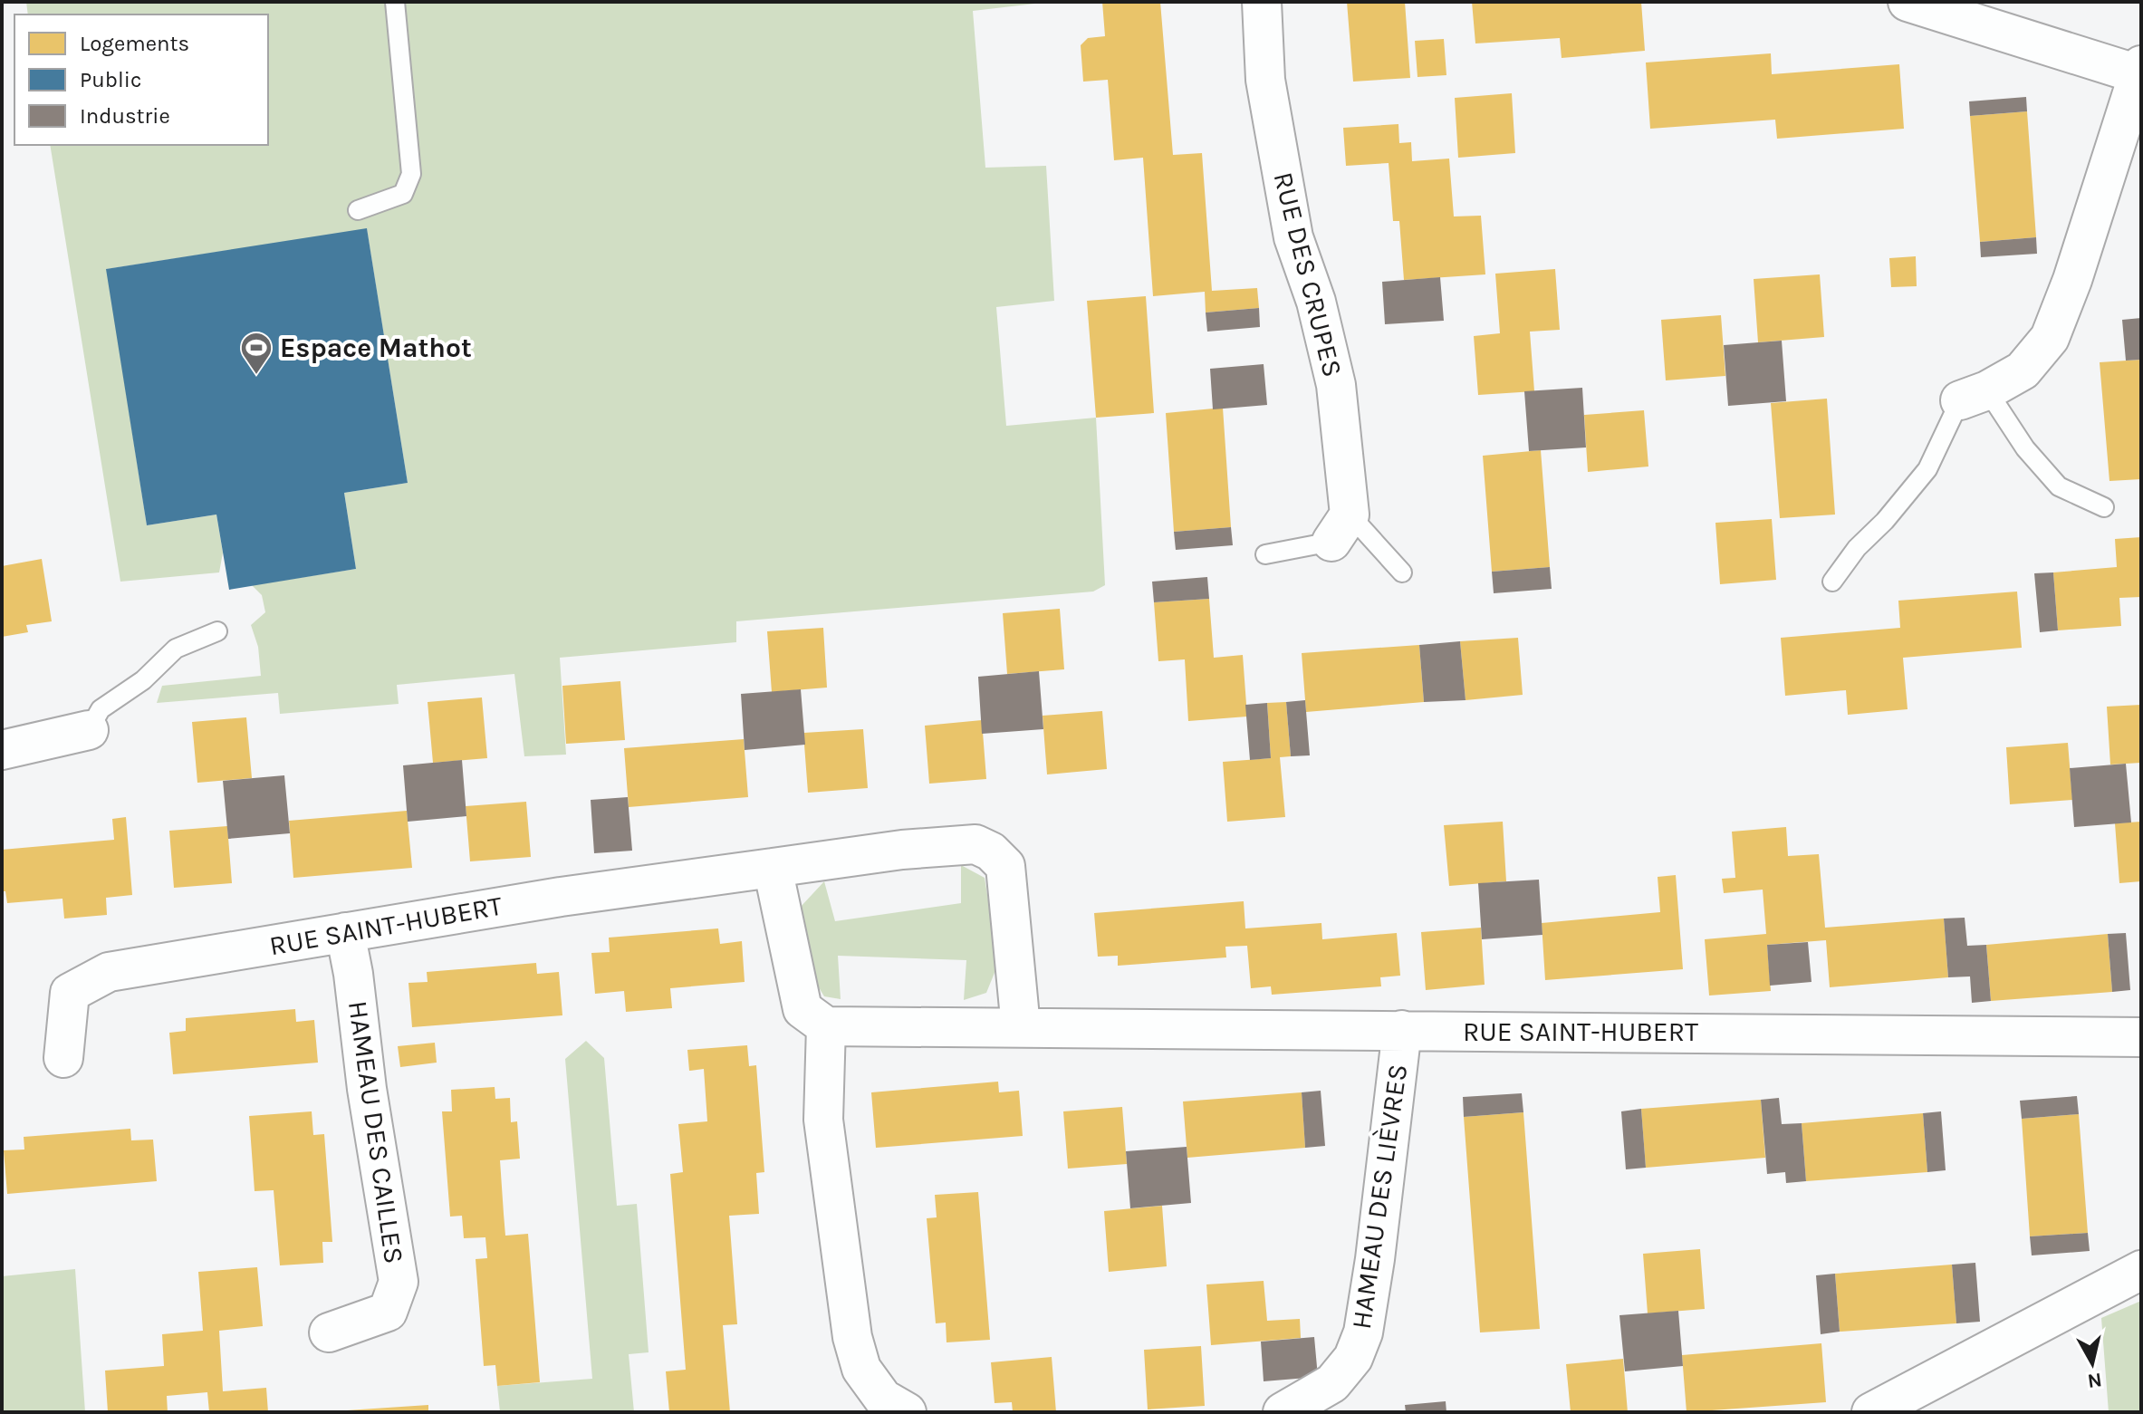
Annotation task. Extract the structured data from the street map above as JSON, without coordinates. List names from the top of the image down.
{
  "streets": {
    "street": [
      "RUE DES CRUPES",
      "RUE SAINT-HUBERT",
      "HAMEAU DES CAILLES",
      "HAMEAU DES LIÈVRES"
    ]
  },
  "crossings": [
    ["RUE SAINT-HUBERT", "HAMEAU DES CAILLES"],
    ["RUE SAINT-HUBERT", "HAMEAU DES LIÈVRES"]
  ],
  "places": {
    "sports": ["Espace Mathot"]
  },
  "legend": ["Logements", "Public", "Industrie"],
  "north": "bottom"
}
